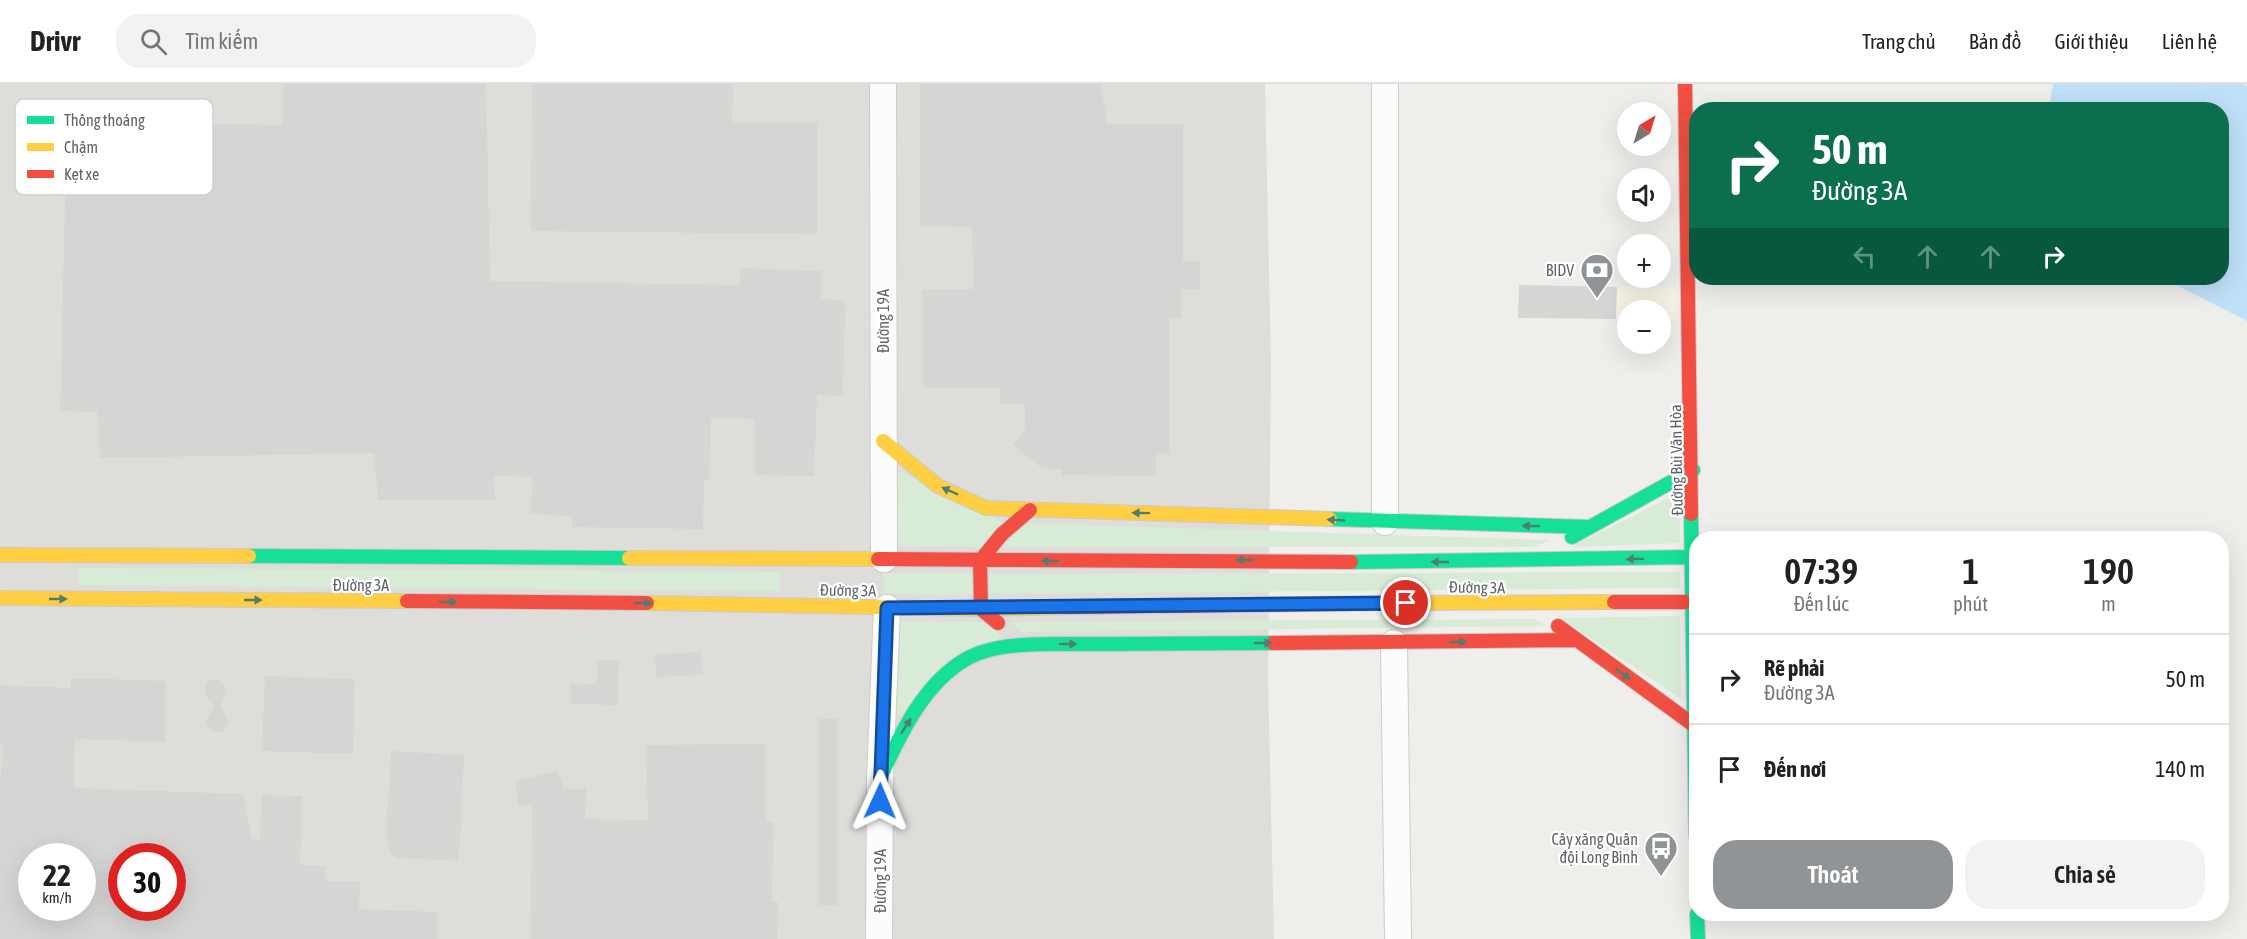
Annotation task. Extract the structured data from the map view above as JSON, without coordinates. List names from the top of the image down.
{
  "streets": {
    "street": ["Đường 19A", "Đường Bùi Văn Hòa", "Đường 3A"]
  },
  "crossings": [
    ["Đường 19A", "Đường 3A"]
  ],
  "places": {
    "bank": ["BIDV"],
    "bus stop": ["Cây xăng Quân đội Long Bình"]
  },
  "legend": ["Thông thoáng", "Chậm", "Kẹt xe"],
  "north": "top right",
  "page": {
    "header": "Drivr",
    "search": "Tìm kiếm",
    "nav": [
      "Trang chủ",
      "Bản đồ",
      "Giới thiệu",
      "Liên hệ"
    ],
    "map_buttons": ["+", "−"],
    "turn": ["50 m", "Đường 3A"],
    "eta": [
      "07:39",
      "Đến lúc",
      "1",
      "phút",
      "190",
      "m"
    ],
    "list": [
      {
        "name": "Rẽ phải",
        "note": "Đường 3A",
        "value": "50 m"
      },
      {
        "name": "Đến nơi",
        "value": "140 m"
      }
    ],
    "buttons": ["Thoát", "Chia sẻ"],
    "speed": "22 km/h",
    "limit": "30"
  }
}
